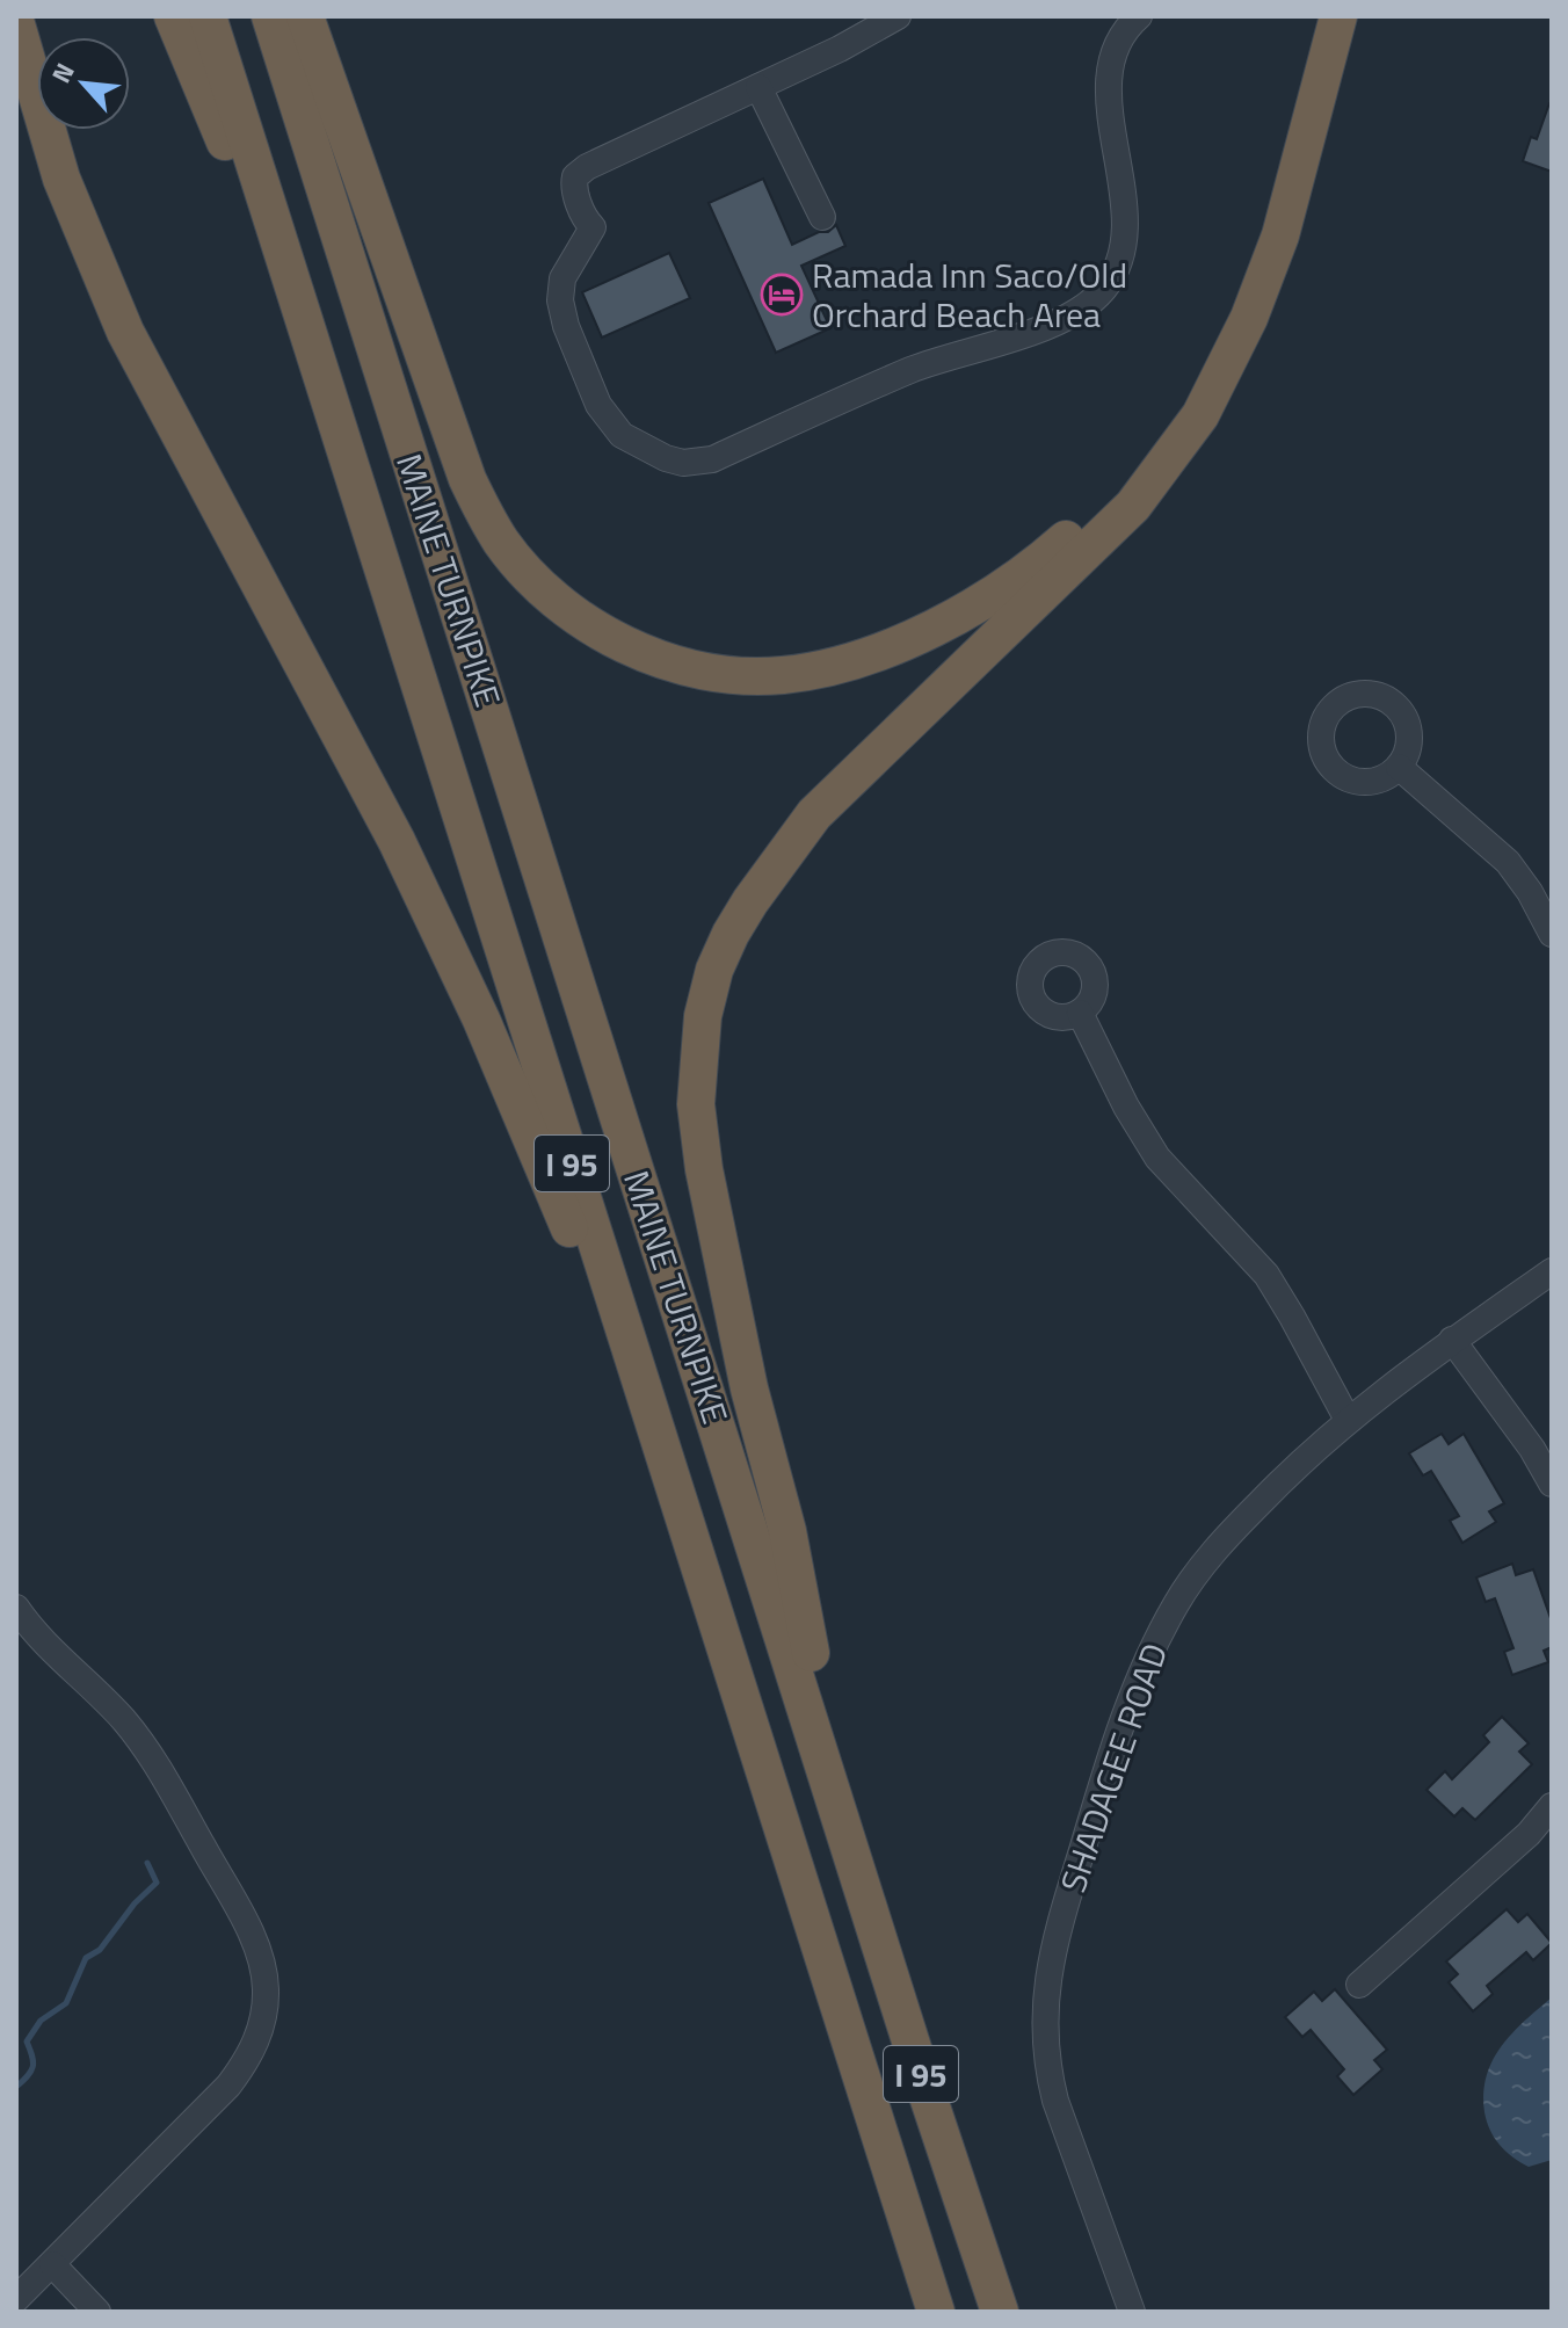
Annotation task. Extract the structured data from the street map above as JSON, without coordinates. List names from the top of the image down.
{
  "streets": {
    "highway": ["MAINE TURNPIKE", "I 95"],
    "street": ["SHADAGEE ROAD"]
  },
  "places": {
    "hotel": ["Ramada Inn Saco/Old Orchard Beach Area"]
  },
  "north": "top left"
}
